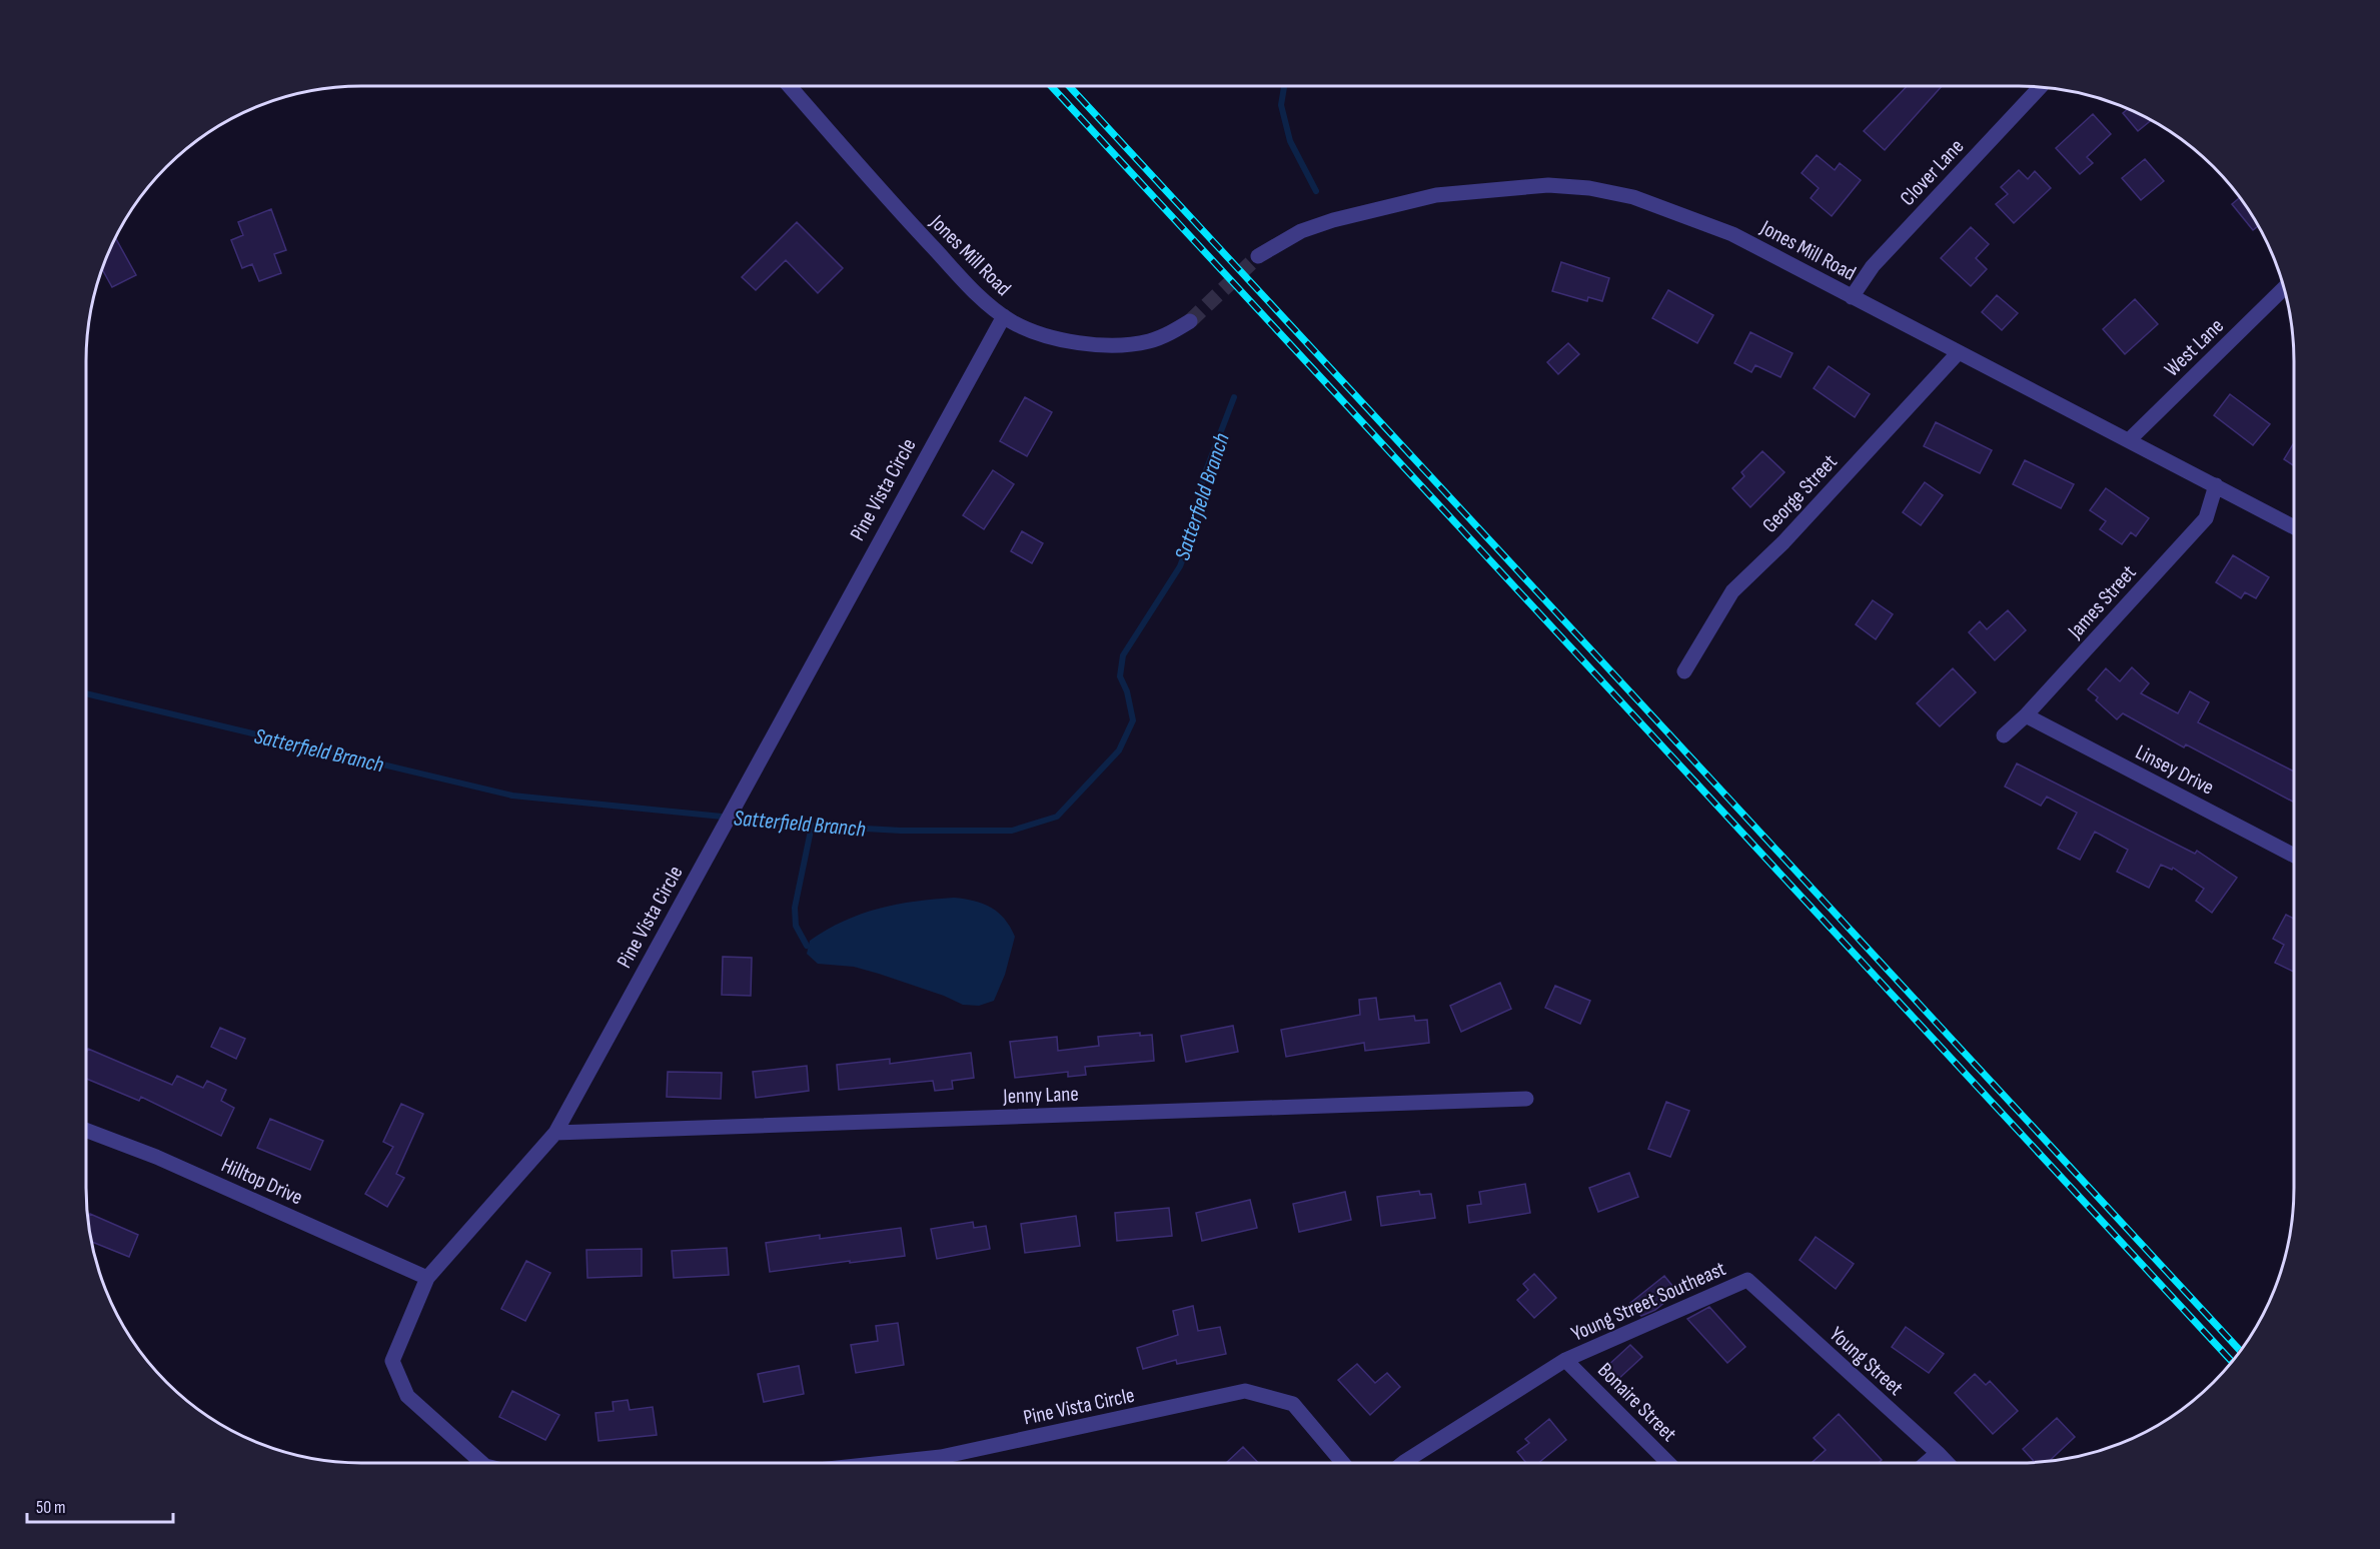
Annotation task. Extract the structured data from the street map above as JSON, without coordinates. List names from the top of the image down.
{
  "streets": {
    "street": [
      "Clover Lane",
      "Jones Mill Road",
      "West Lane",
      "Pine Vista Circle",
      "George Street",
      "James Street",
      "Linsey Drive",
      "Jenny Lane",
      "Hilltop Drive",
      "Young Street Southeast",
      "Young Street",
      "Bonaire Street"
    ]
  },
  "crossings": [
    ["Clover Lane", "Jones Mill Road"],
    ["Jones Mill Road", "West Lane"],
    ["Jones Mill Road", "Pine Vista Circle"],
    ["Jones Mill Road", "George Street"],
    ["Jones Mill Road", "James Street"],
    ["Pine Vista Circle", "Jenny Lane"],
    ["Pine Vista Circle", "Hilltop Drive"],
    ["James Street", "Linsey Drive"],
    ["Young Street Southeast", "Young Street"],
    ["Young Street Southeast", "Bonaire Street"]
  ],
  "water": ["Satterfield Branch"],
  "scale_bar": "50 m"
}
